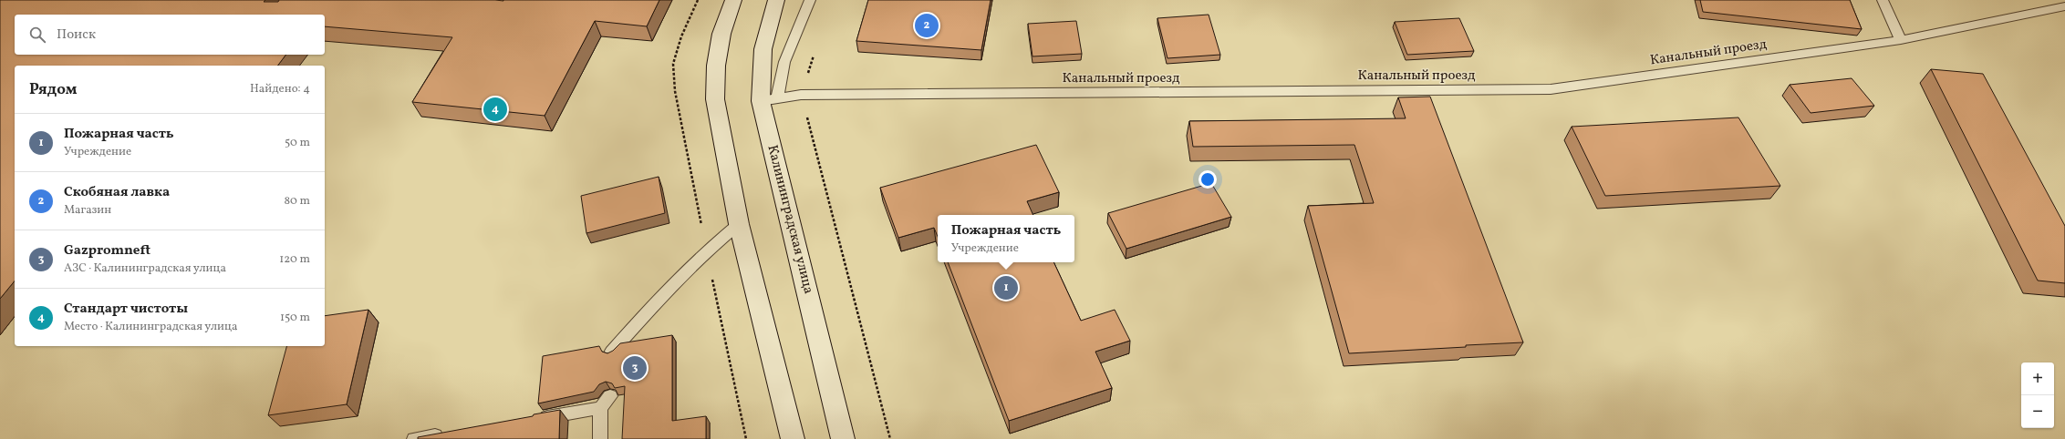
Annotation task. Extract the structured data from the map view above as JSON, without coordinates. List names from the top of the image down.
{
  "streets": {
    "main road": ["Калининградская улица"],
    "lane": ["Канальный проезд"]
  },
  "crossings": [
    ["Канальный проезд", "Калининградская улица"]
  ],
  "page": {
    "pins": [
      "2",
      "4",
      "1",
      "3"
    ],
    "search": "Поиск",
    "heading": ["Рядом", "Найдено: 4"],
    "list": [
      {
        "mark": "1",
        "name": "Пожарная часть",
        "note": "Учреждение",
        "value": "50 m"
      },
      {
        "mark": "2",
        "name": "Скобяная лавка",
        "note": "Магазин",
        "value": "80 m"
      },
      {
        "mark": "3",
        "name": "Gazpromneft",
        "note": "АЗС · Калининградская улица",
        "value": "120 m"
      },
      {
        "mark": "4",
        "name": "Стандарт чистоты",
        "note": "Место · Калининградская улица",
        "value": "150 m"
      }
    ],
    "popup": ["Пожарная часть", "Учреждение"],
    "map_buttons": ["+", "−"]
  }
}
